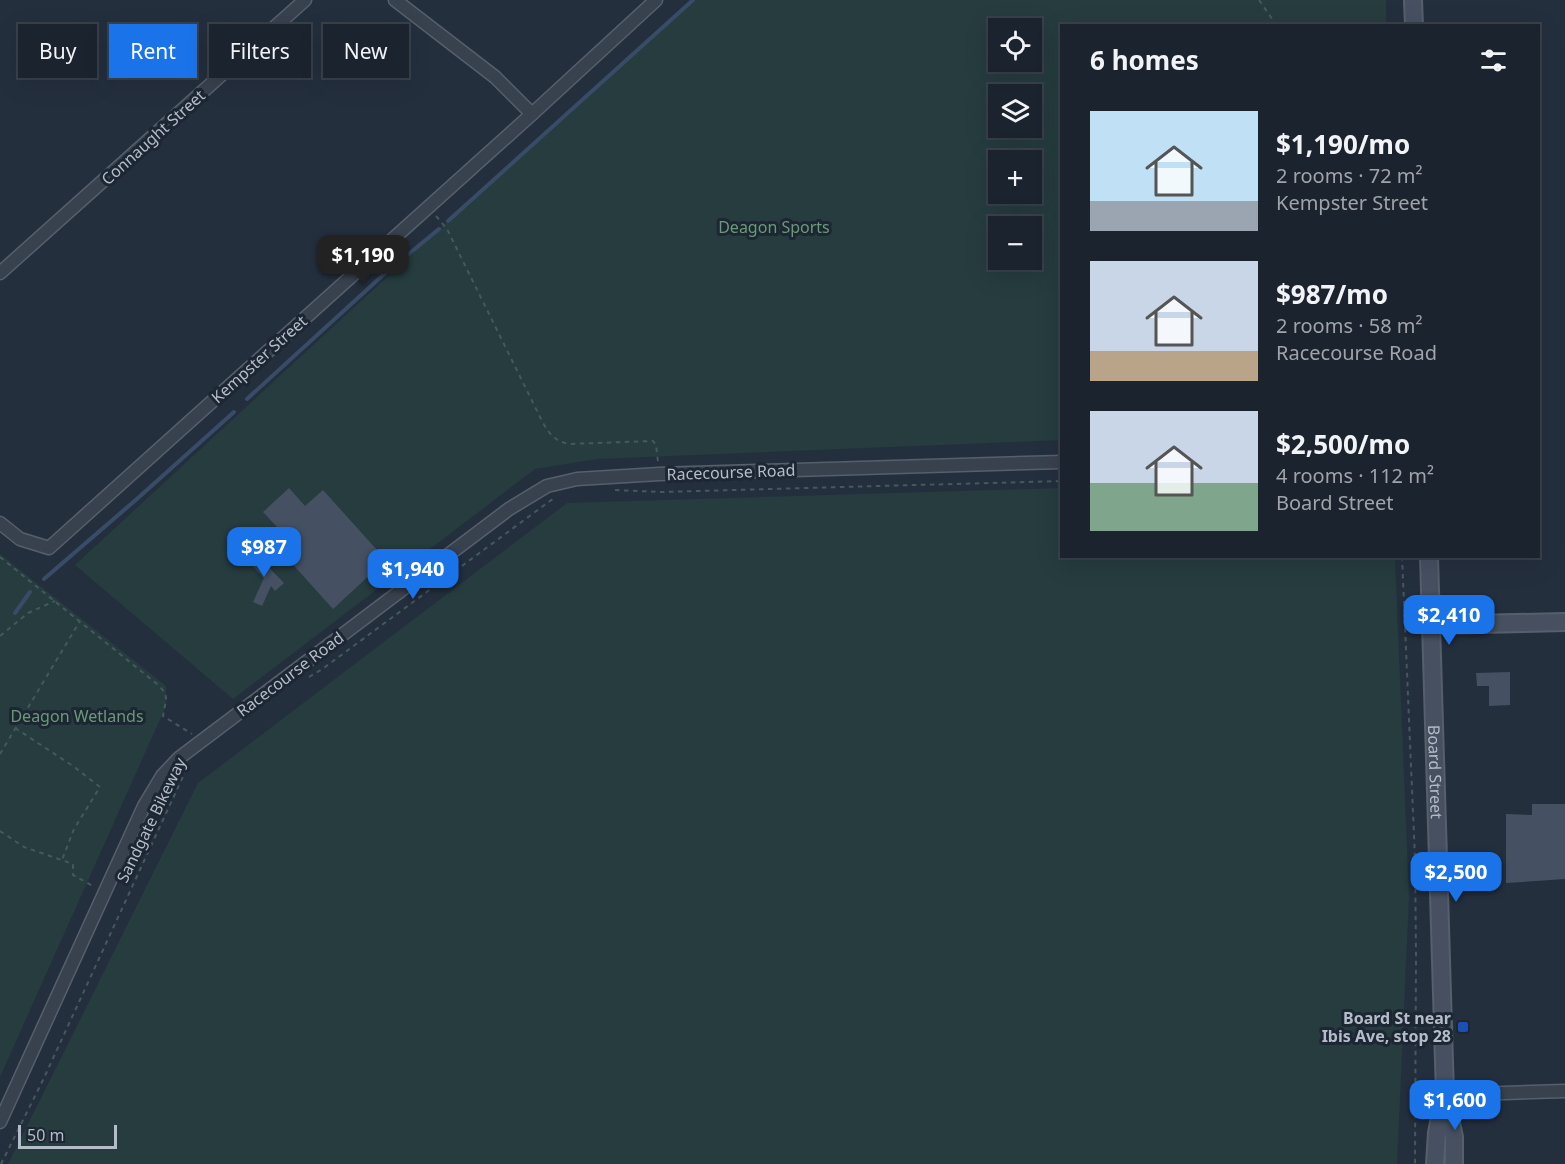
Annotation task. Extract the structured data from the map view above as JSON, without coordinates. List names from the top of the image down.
{
  "streets": {
    "main road": ["Board Street"],
    "street": ["Connaught Street", "Kempster Street", "Racecourse Road"],
    "path": ["Sandgate Bikeway"]
  },
  "parks": ["Deagon Sports", "Deagon Wetlands"],
  "places": {
    "transit": ["Board St near Ibis Ave, stop 28"]
  },
  "scale_bar": "50 m",
  "page": {
    "map_buttons": ["+", "−"],
    "chip": [
      "Buy",
      "Rent",
      "Filters",
      "New"
    ],
    "heading": "6 homes",
    "list": [
      {
        "name": "$1,190/mo",
        "note": "2 rooms · 72 m² · Kempster Street"
      },
      {
        "name": "$987/mo",
        "note": "2 rooms · 58 m² · Racecourse Road"
      },
      {
        "name": "$2,500/mo",
        "note": "4 rooms · 112 m² · Board Street"
      }
    ],
    "price": [
      "$1,190",
      "$987",
      "$1,940",
      "$2,410",
      "$2,500",
      "$1,600"
    ],
    "scale": "50 m"
  }
}
